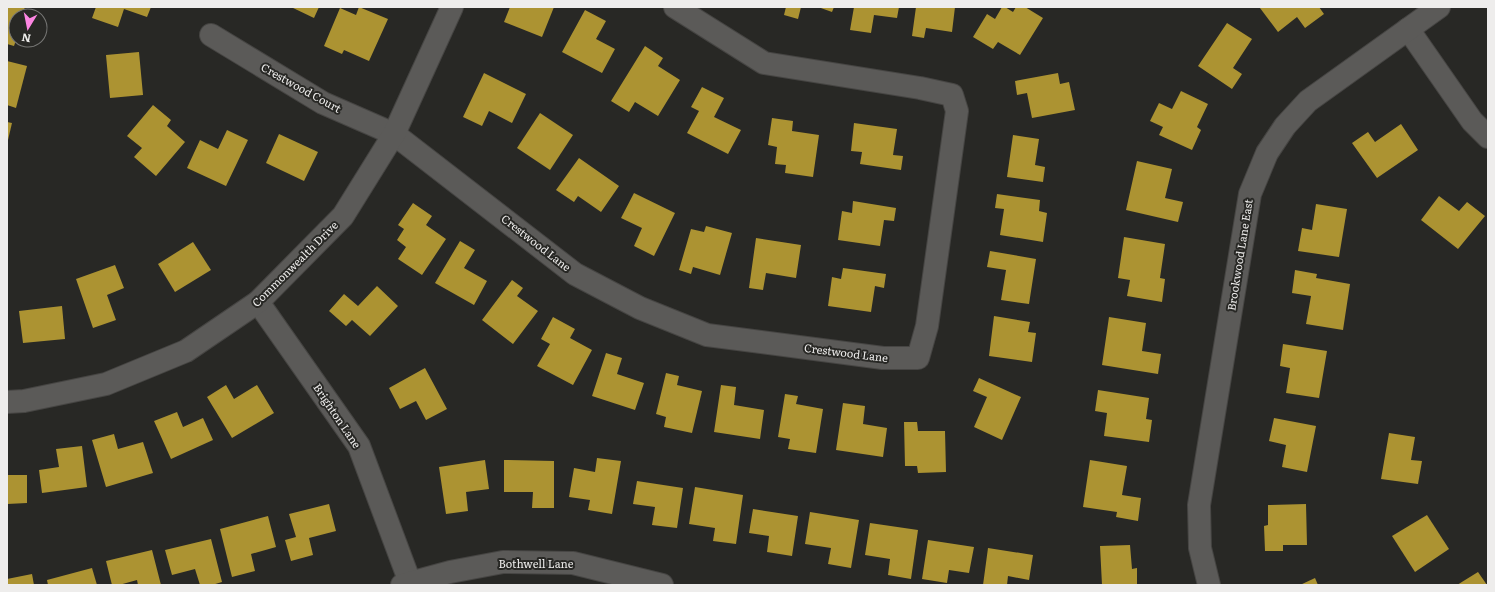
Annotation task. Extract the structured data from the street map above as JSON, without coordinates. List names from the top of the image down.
{
  "streets": {
    "street": [
      "Crestwood Court",
      "Crestwood Lane",
      "Brookwood Lane East",
      "Commonwealth Drive",
      "Brighton Lane",
      "Bothwell Lane"
    ]
  },
  "crossings": [
    ["Crestwood Court", "Crestwood Lane"],
    ["Crestwood Court", "Commonwealth Drive"],
    ["Crestwood Lane", "Commonwealth Drive"],
    ["Commonwealth Drive", "Brighton Lane"],
    ["Brighton Lane", "Bothwell Lane"]
  ],
  "north": "bottom"
}
